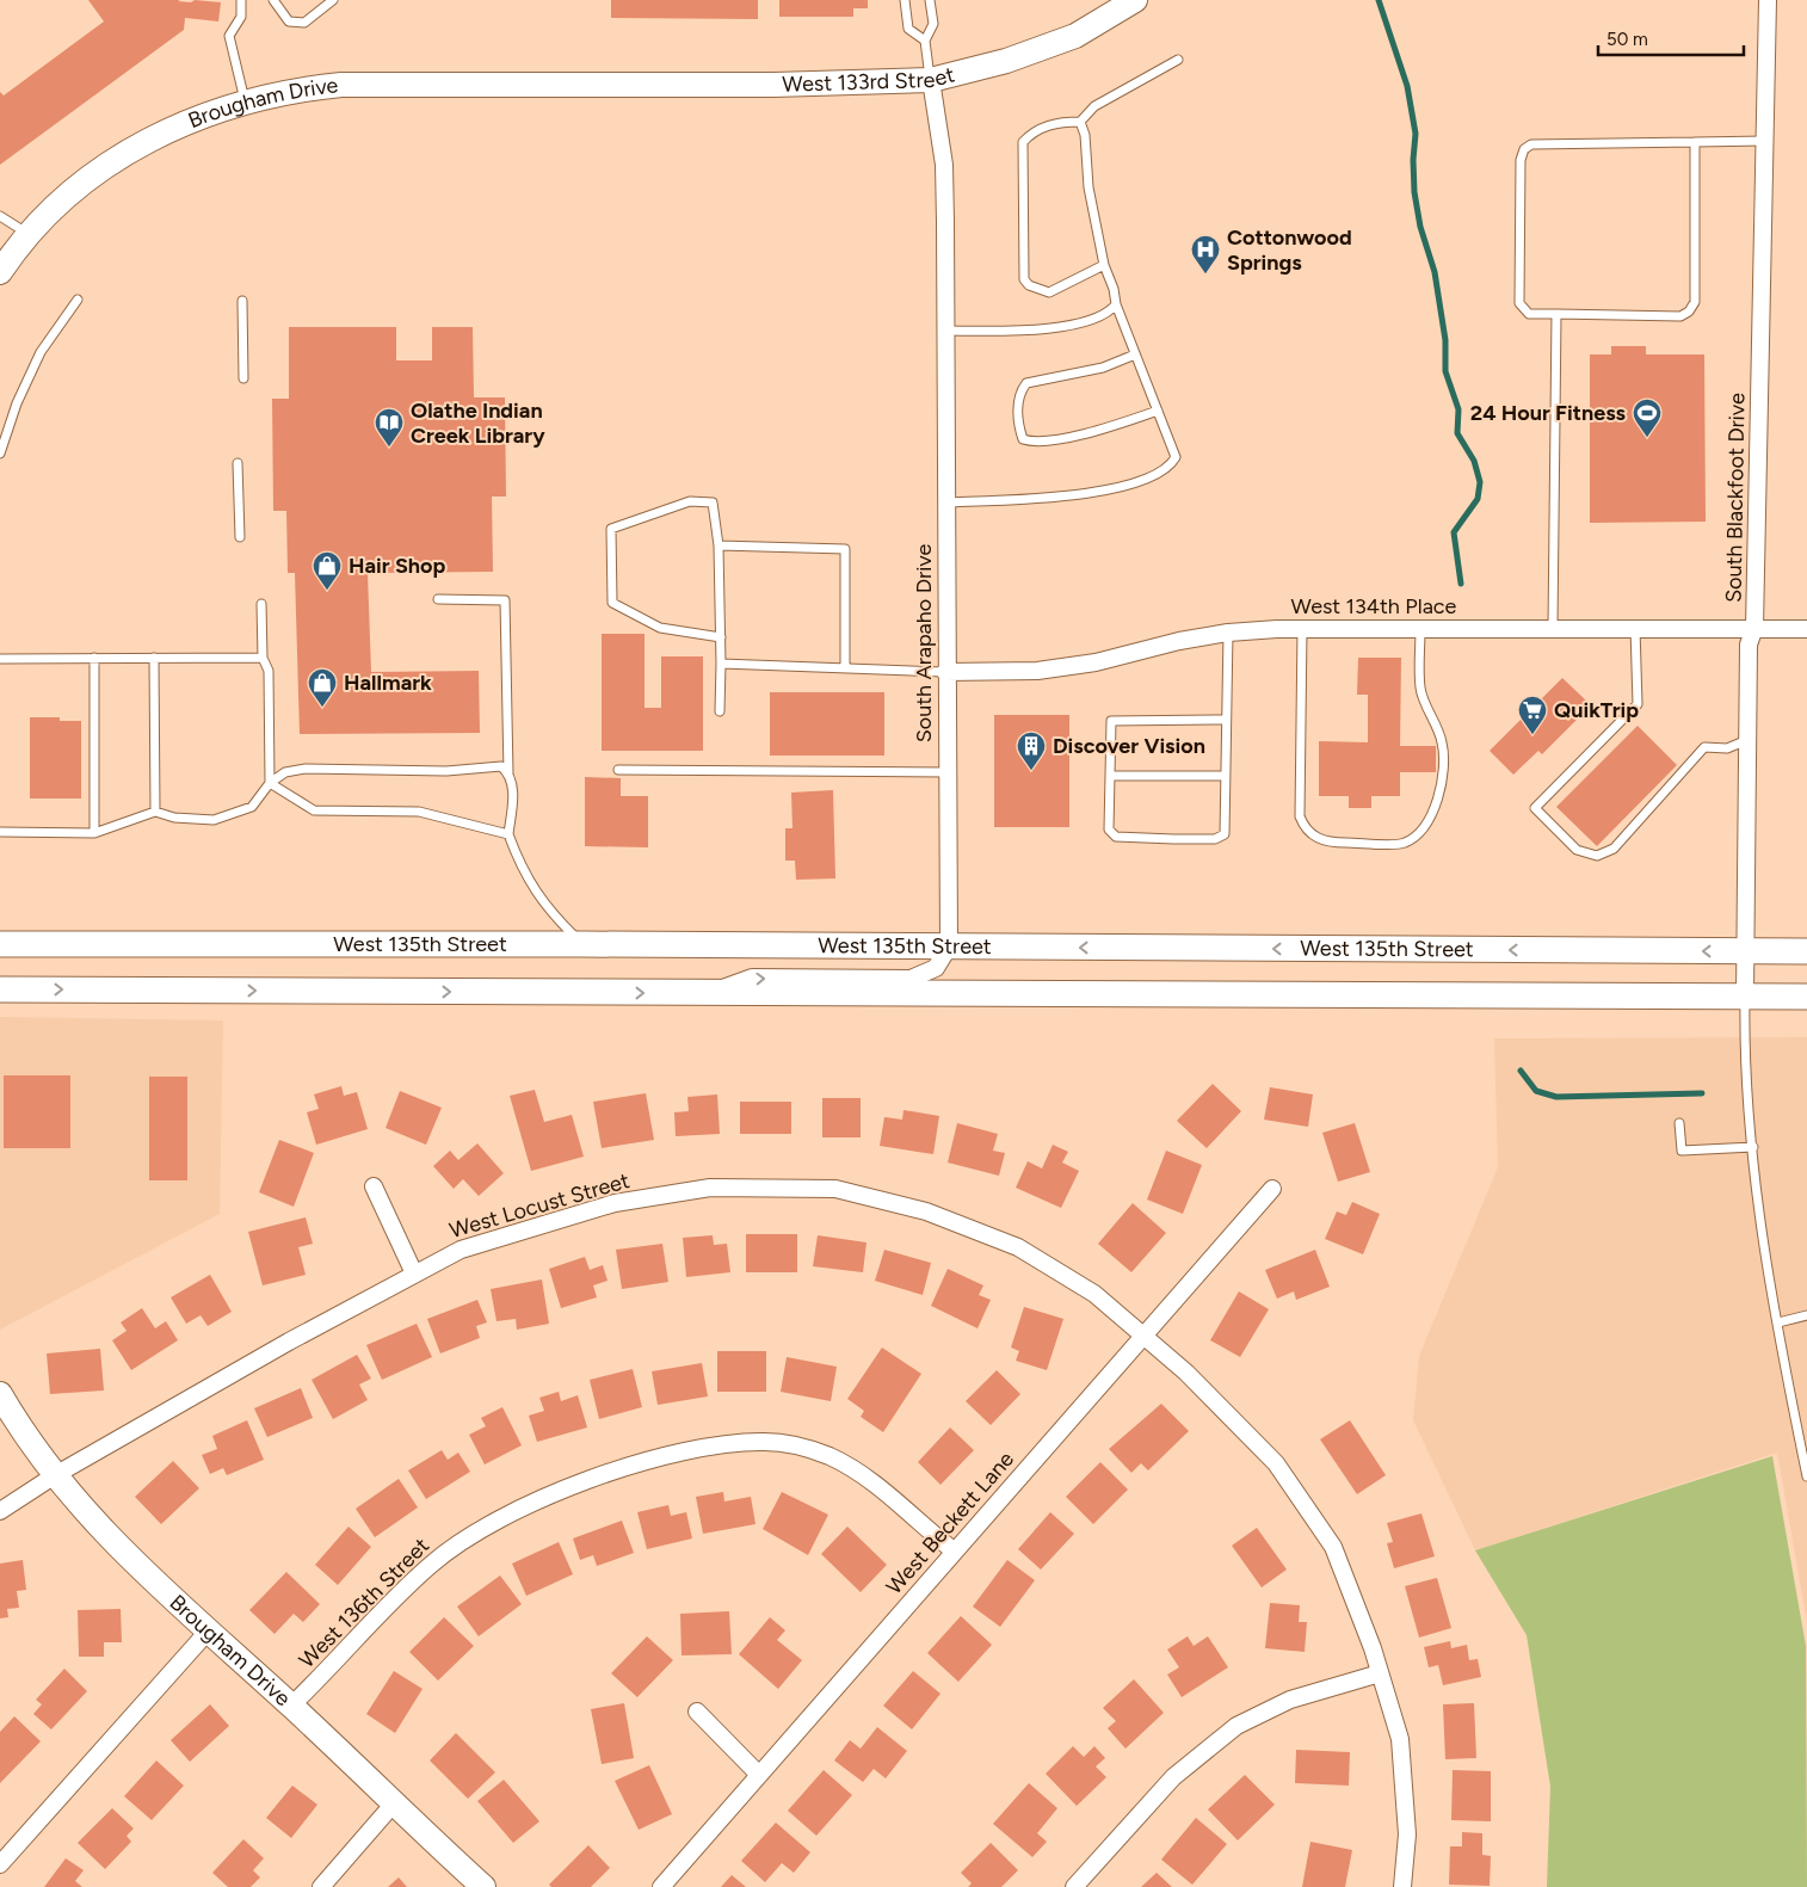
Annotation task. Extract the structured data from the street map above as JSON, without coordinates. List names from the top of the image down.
{
  "streets": {
    "main road": ["West 135th Street"],
    "street": [
      "West 133rd Street",
      "Brougham Drive",
      "South Blackfoot Drive",
      "West 134th Place",
      "South Arapaho Drive",
      "West Locust Street",
      "West Beckett Lane",
      "West 136th Street"
    ]
  },
  "crossings": [
    ["West 133rd Street", "Brougham Drive"],
    ["West 133rd Street", "South Arapaho Drive"],
    ["Brougham Drive", "West Locust Street"],
    ["Brougham Drive", "West 136th Street"],
    ["South Blackfoot Drive", "West 134th Place"],
    ["South Blackfoot Drive", "West 135th Street"],
    ["West 134th Place", "South Arapaho Drive"],
    ["South Arapaho Drive", "West 135th Street"],
    ["West Locust Street", "West Beckett Lane"],
    ["West Beckett Lane", "West 136th Street"]
  ],
  "places": {
    "hospital": ["Cottonwood Springs"],
    "sports": ["24 Hour Fitness"],
    "library": ["Olathe Indian Creek Library"],
    "shop": ["Hair Shop", "Hallmark"],
    "supermarket": ["QuikTrip"],
    "building": ["Discover Vision"]
  },
  "scale_bar": "50 m"
}
